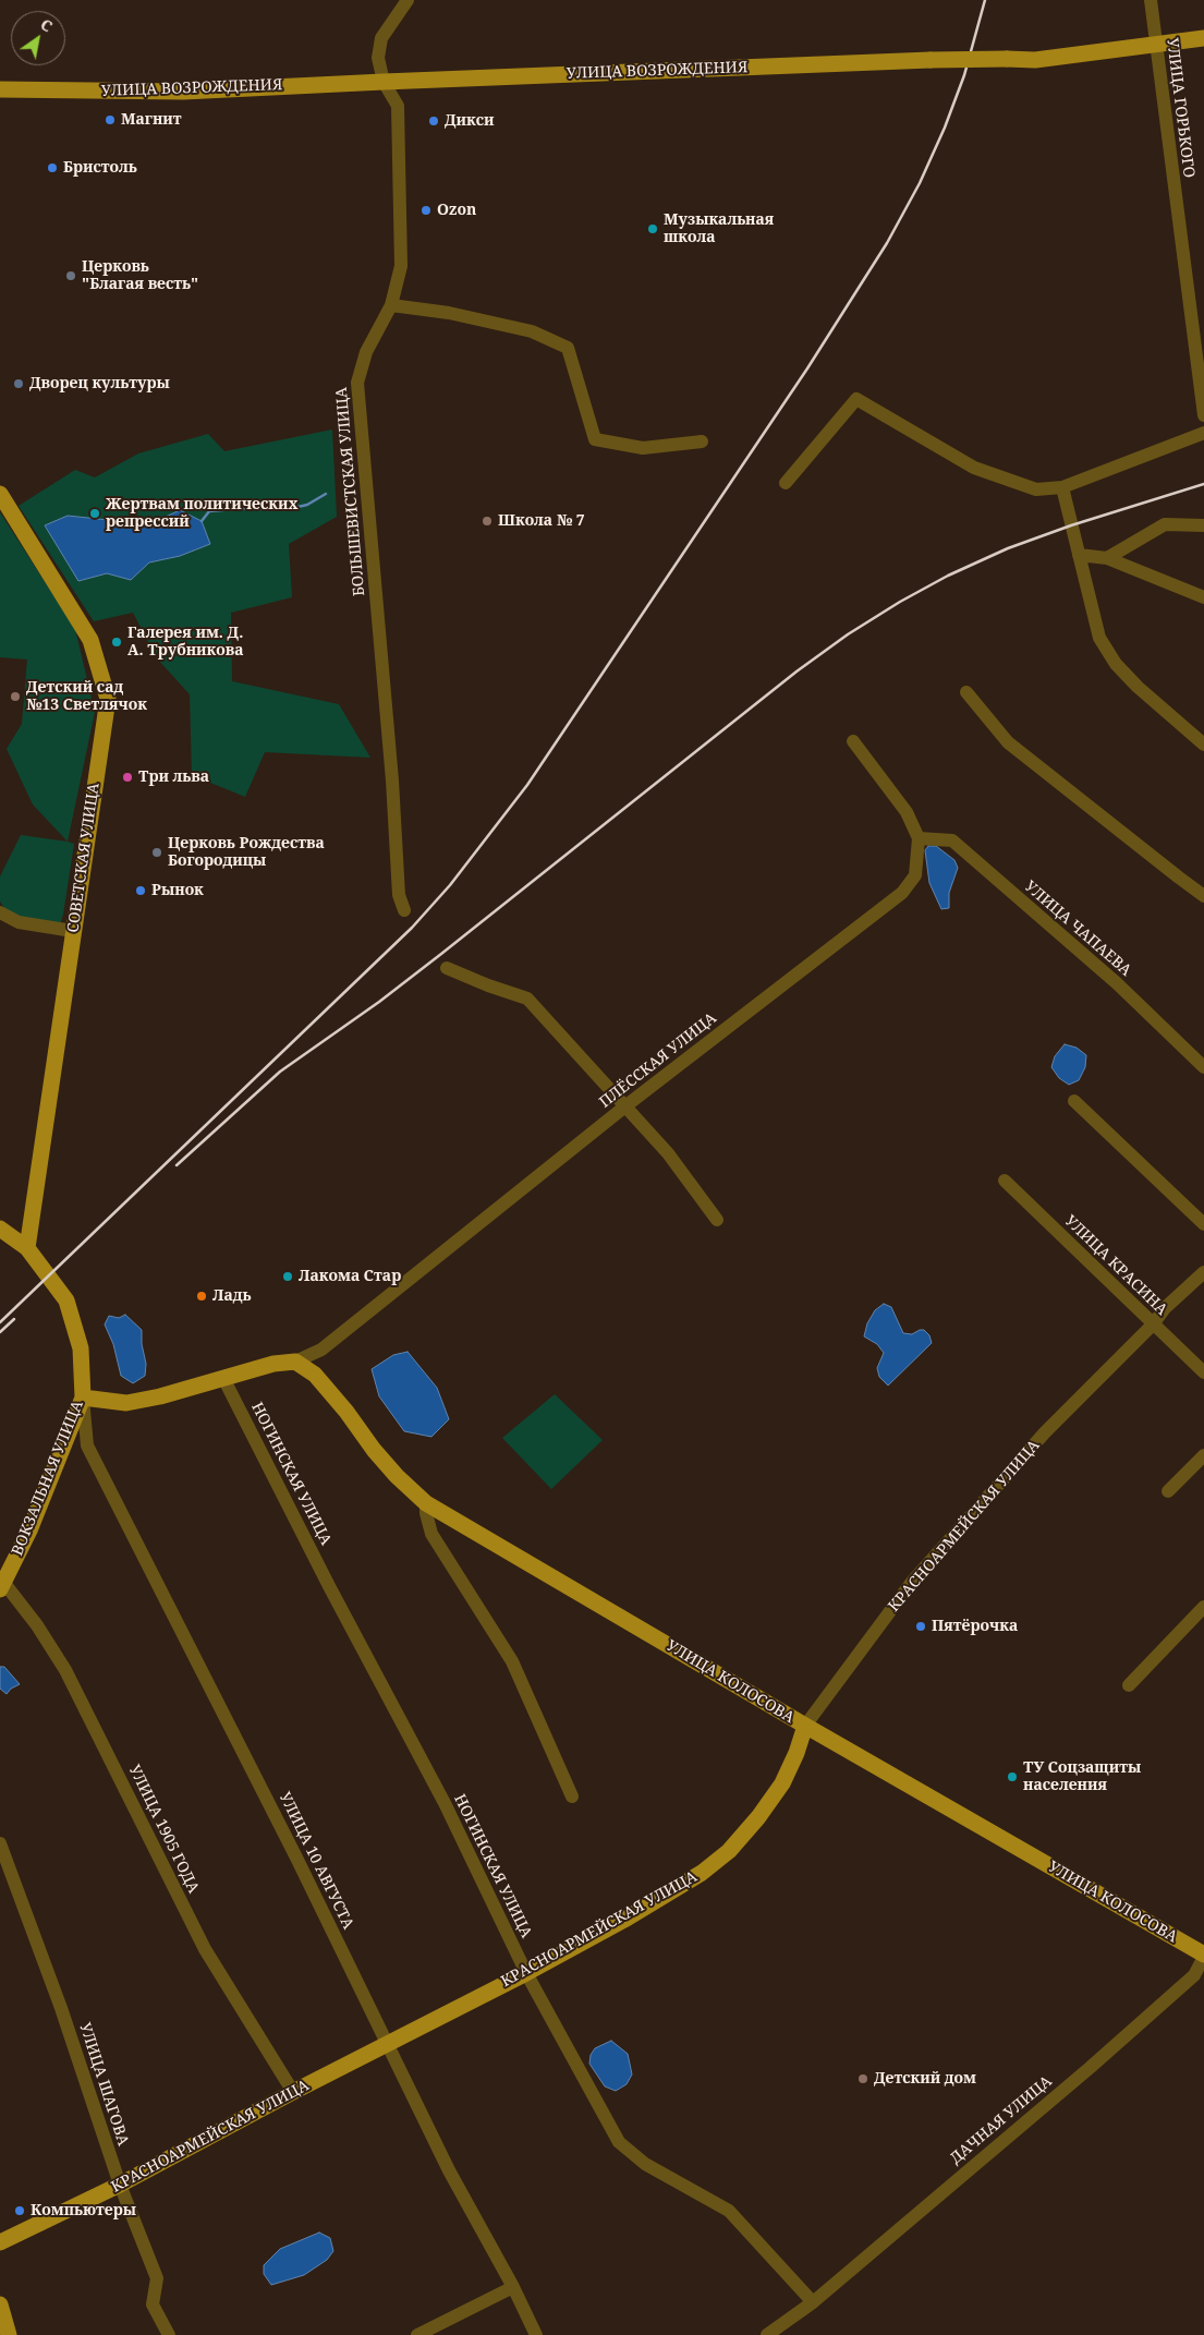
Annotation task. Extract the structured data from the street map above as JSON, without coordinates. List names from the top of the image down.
{
  "streets": {
    "main road": [
      "УЛИЦА ВОЗРОЖДЕНИЯ",
      "СОВЕТСКАЯ УЛИЦА",
      "ВОКЗАЛЬНАЯ УЛИЦА",
      "КРАСНОАРМЕЙСКАЯ УЛИЦА",
      "УЛИЦА КОЛОСОВА"
    ],
    "street": [
      "УЛИЦА ГОРЬКОГО",
      "БОЛЬШЕВИСТСКАЯ УЛИЦА",
      "УЛИЦА ЧАПАЕВА",
      "ПЛЁССКАЯ УЛИЦА",
      "УЛИЦА КРАСИНА",
      "НОГИНСКАЯ УЛИЦА",
      "УЛИЦА 1905 ГОДА",
      "УЛИЦА 10 АВГУСТА",
      "УЛИЦА ШАГОВА",
      "ДАЧНАЯ УЛИЦА"
    ]
  },
  "crossings": [
    ["УЛИЦА ВОЗРОЖДЕНИЯ", "УЛИЦА ГОРЬКОГО"],
    ["УЛИЦА ВОЗРОЖДЕНИЯ", "БОЛЬШЕВИСТСКАЯ УЛИЦА"],
    ["СОВЕТСКАЯ УЛИЦА", "ВОКЗАЛЬНАЯ УЛИЦА"],
    ["УЛИЦА ЧАПАЕВА", "ПЛЁССКАЯ УЛИЦА"],
    ["ПЛЁССКАЯ УЛИЦА", "УЛИЦА КОЛОСОВА"],
    ["УЛИЦА КРАСИНА", "КРАСНОАРМЕЙСКАЯ УЛИЦА"],
    ["НОГИНСКАЯ УЛИЦА", "КРАСНОАРМЕЙСКАЯ УЛИЦА"],
    ["НОГИНСКАЯ УЛИЦА", "ДАЧНАЯ УЛИЦА"],
    ["ВОКЗАЛЬНАЯ УЛИЦА", "УЛИЦА 1905 ГОДА"],
    ["ВОКЗАЛЬНАЯ УЛИЦА", "УЛИЦА 10 АВГУСТА"],
    ["КРАСНОАРМЕЙСКАЯ УЛИЦА", "УЛИЦА КОЛОСОВА"],
    ["КРАСНОАРМЕЙСКАЯ УЛИЦА", "УЛИЦА 1905 ГОДА"],
    ["КРАСНОАРМЕЙСКАЯ УЛИЦА", "УЛИЦА 10 АВГУСТА"],
    ["КРАСНОАРМЕЙСКАЯ УЛИЦА", "УЛИЦА ШАГОВА"],
    ["УЛИЦА КОЛОСОВА", "ДАЧНАЯ УЛИЦА"]
  ],
  "places": [
    "Магнит",
    "Дикси",
    "Бристоль",
    "Ozon",
    "Музыкальная школа",
    "Церковь \"Благая весть\"",
    "Дворец культуры",
    "Жертвам политических репрессий",
    "Школа № 7",
    "Галерея им. Д. А. Трубникова",
    "Детский сад №13 Светлячок",
    "Три льва",
    "Церковь Рождества Богородицы",
    "Рынок",
    "Лакома Стар",
    "Ладь",
    "Пятёрочка",
    "ТУ Соцзащиты населения",
    "Детский дом",
    "Компьютеры"
  ],
  "north": "top right"
}
